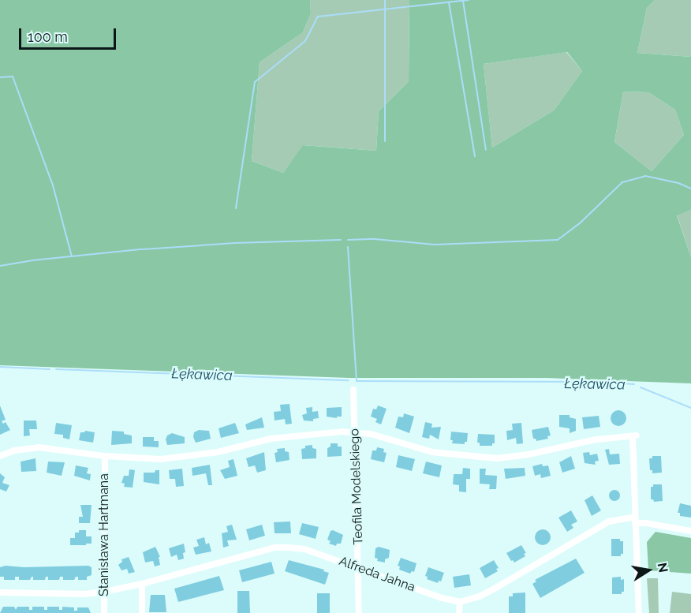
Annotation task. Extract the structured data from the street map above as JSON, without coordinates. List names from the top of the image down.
{
  "streets": {
    "street": ["Teofila Modelskiego", "Stanisława Hartmana", "Alfreda Jahna"]
  },
  "crossings": [
    ["Teofila Modelskiego", "Alfreda Jahna"],
    ["Stanisława Hartmana", "Alfreda Jahna"]
  ],
  "water": ["Łękawica"],
  "scale_bar": "100 m",
  "north": "right"
}
